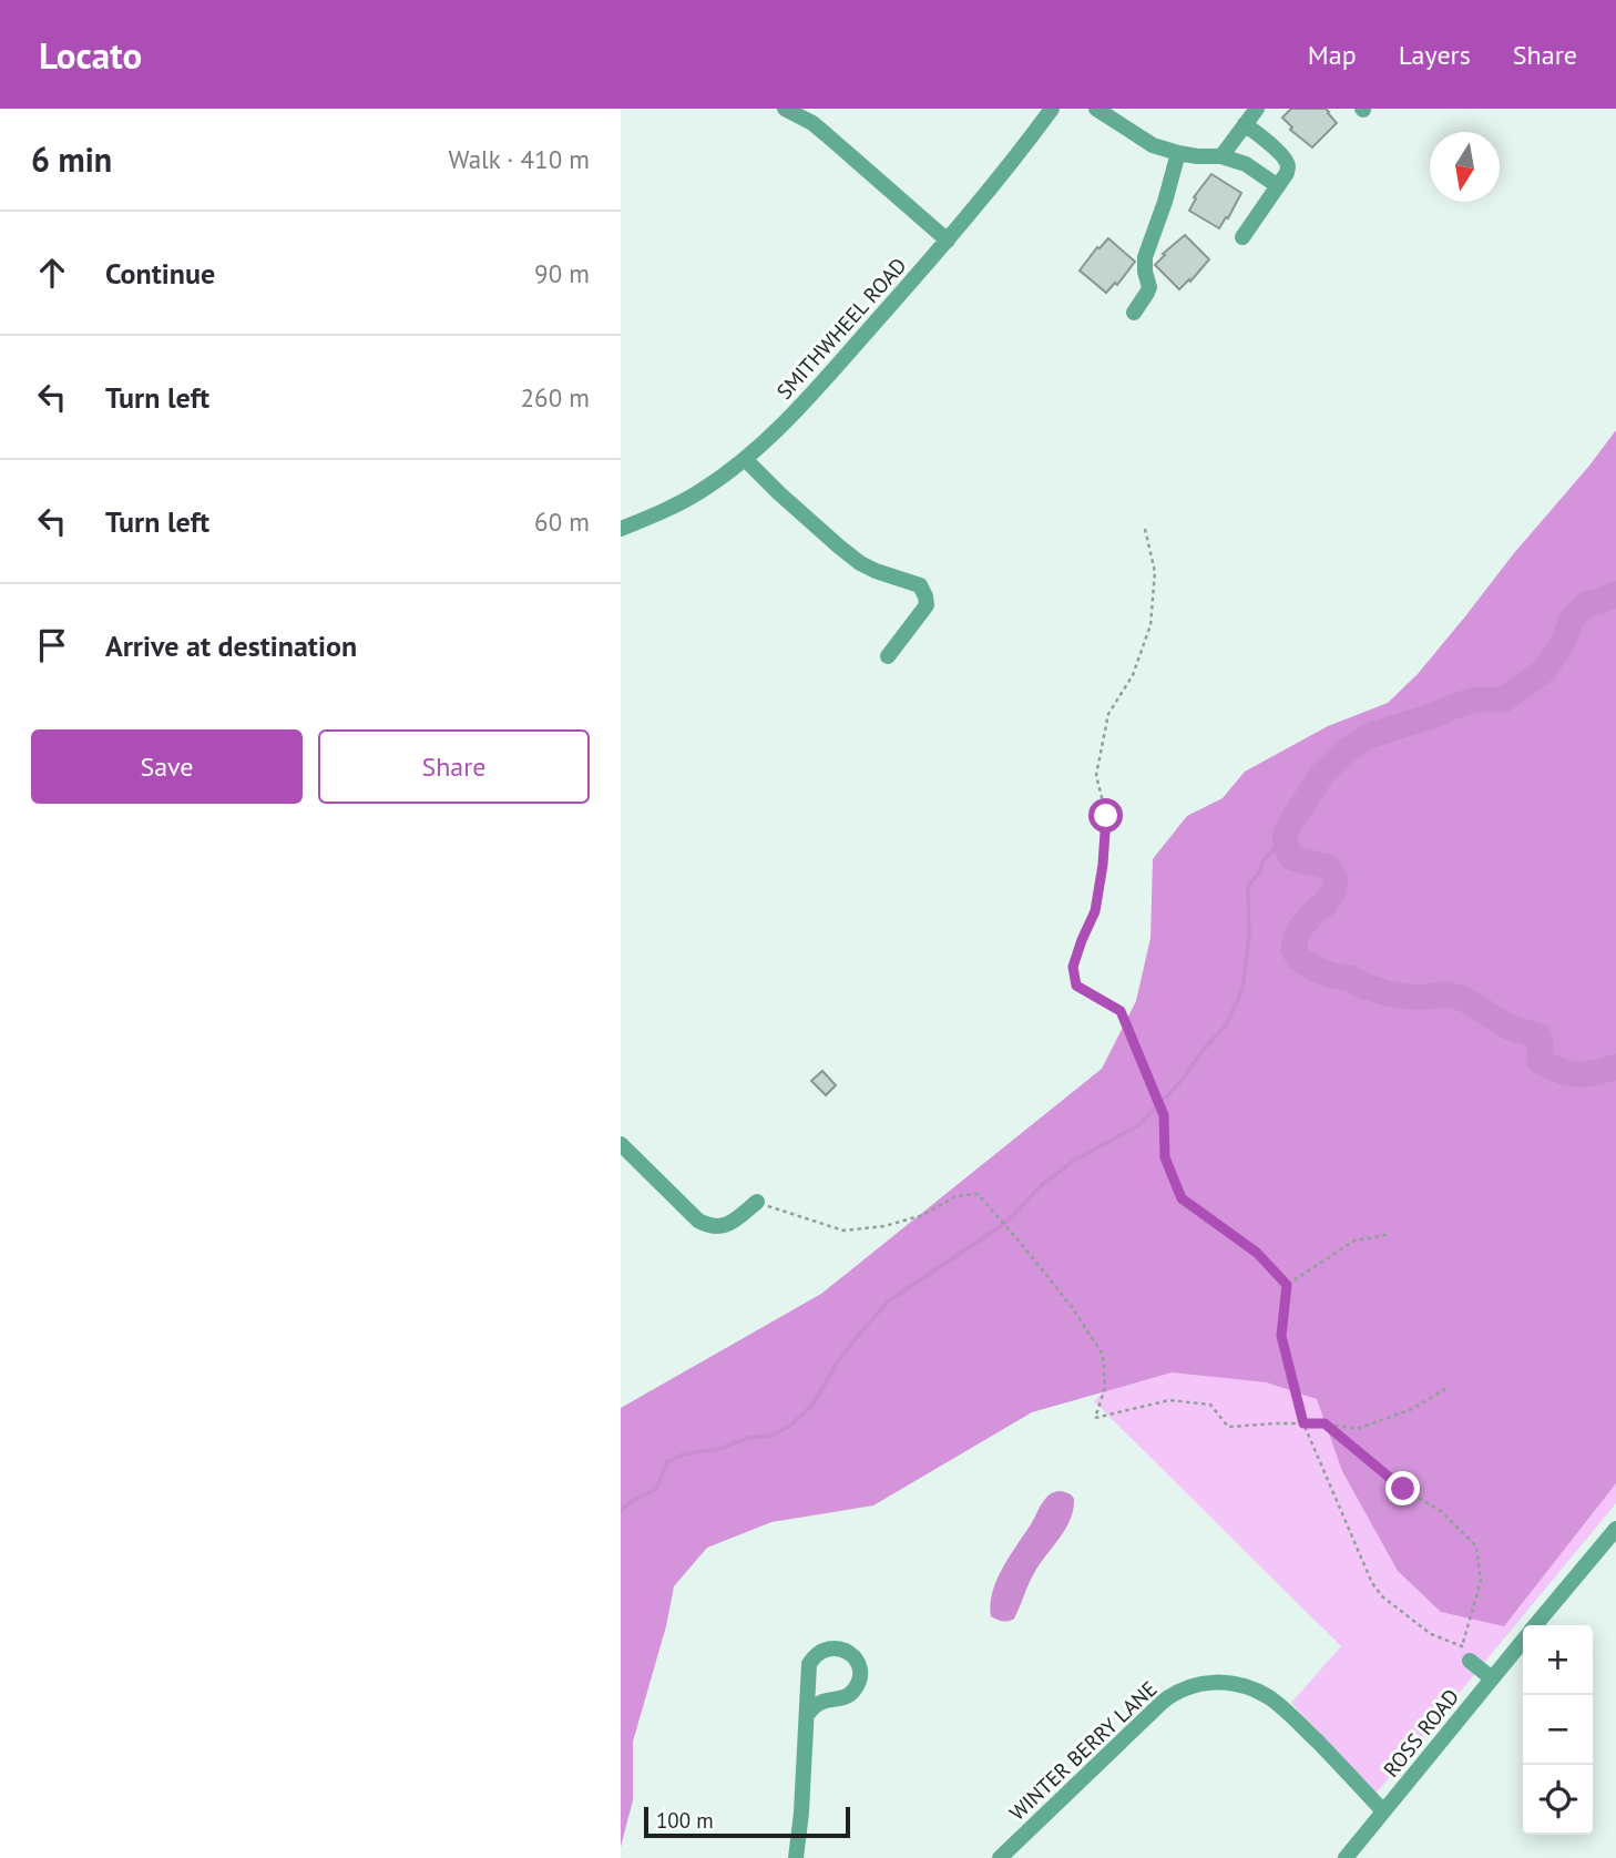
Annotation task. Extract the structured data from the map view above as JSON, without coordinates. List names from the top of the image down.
{
  "streets": {
    "street": ["SMITHWHEEL ROAD", "ROSS ROAD", "WINTER BERRY LANE"]
  },
  "crossings": [
    ["ROSS ROAD", "WINTER BERRY LANE"]
  ],
  "scale_bar": "100 m",
  "north": "bottom",
  "page": {
    "header": "Locato",
    "nav": ["Map", "Layers", "Share"],
    "heading": ["6 min", "Walk · 410 m"],
    "list": [
      ["Continue", "90 m"],
      ["Turn left", "260 m"],
      ["Turn left", "60 m"],
      "Arrive at destination"
    ],
    "buttons": ["Save", "Share"],
    "map_buttons": ["+", "−"],
    "scale": "100 m"
  }
}
